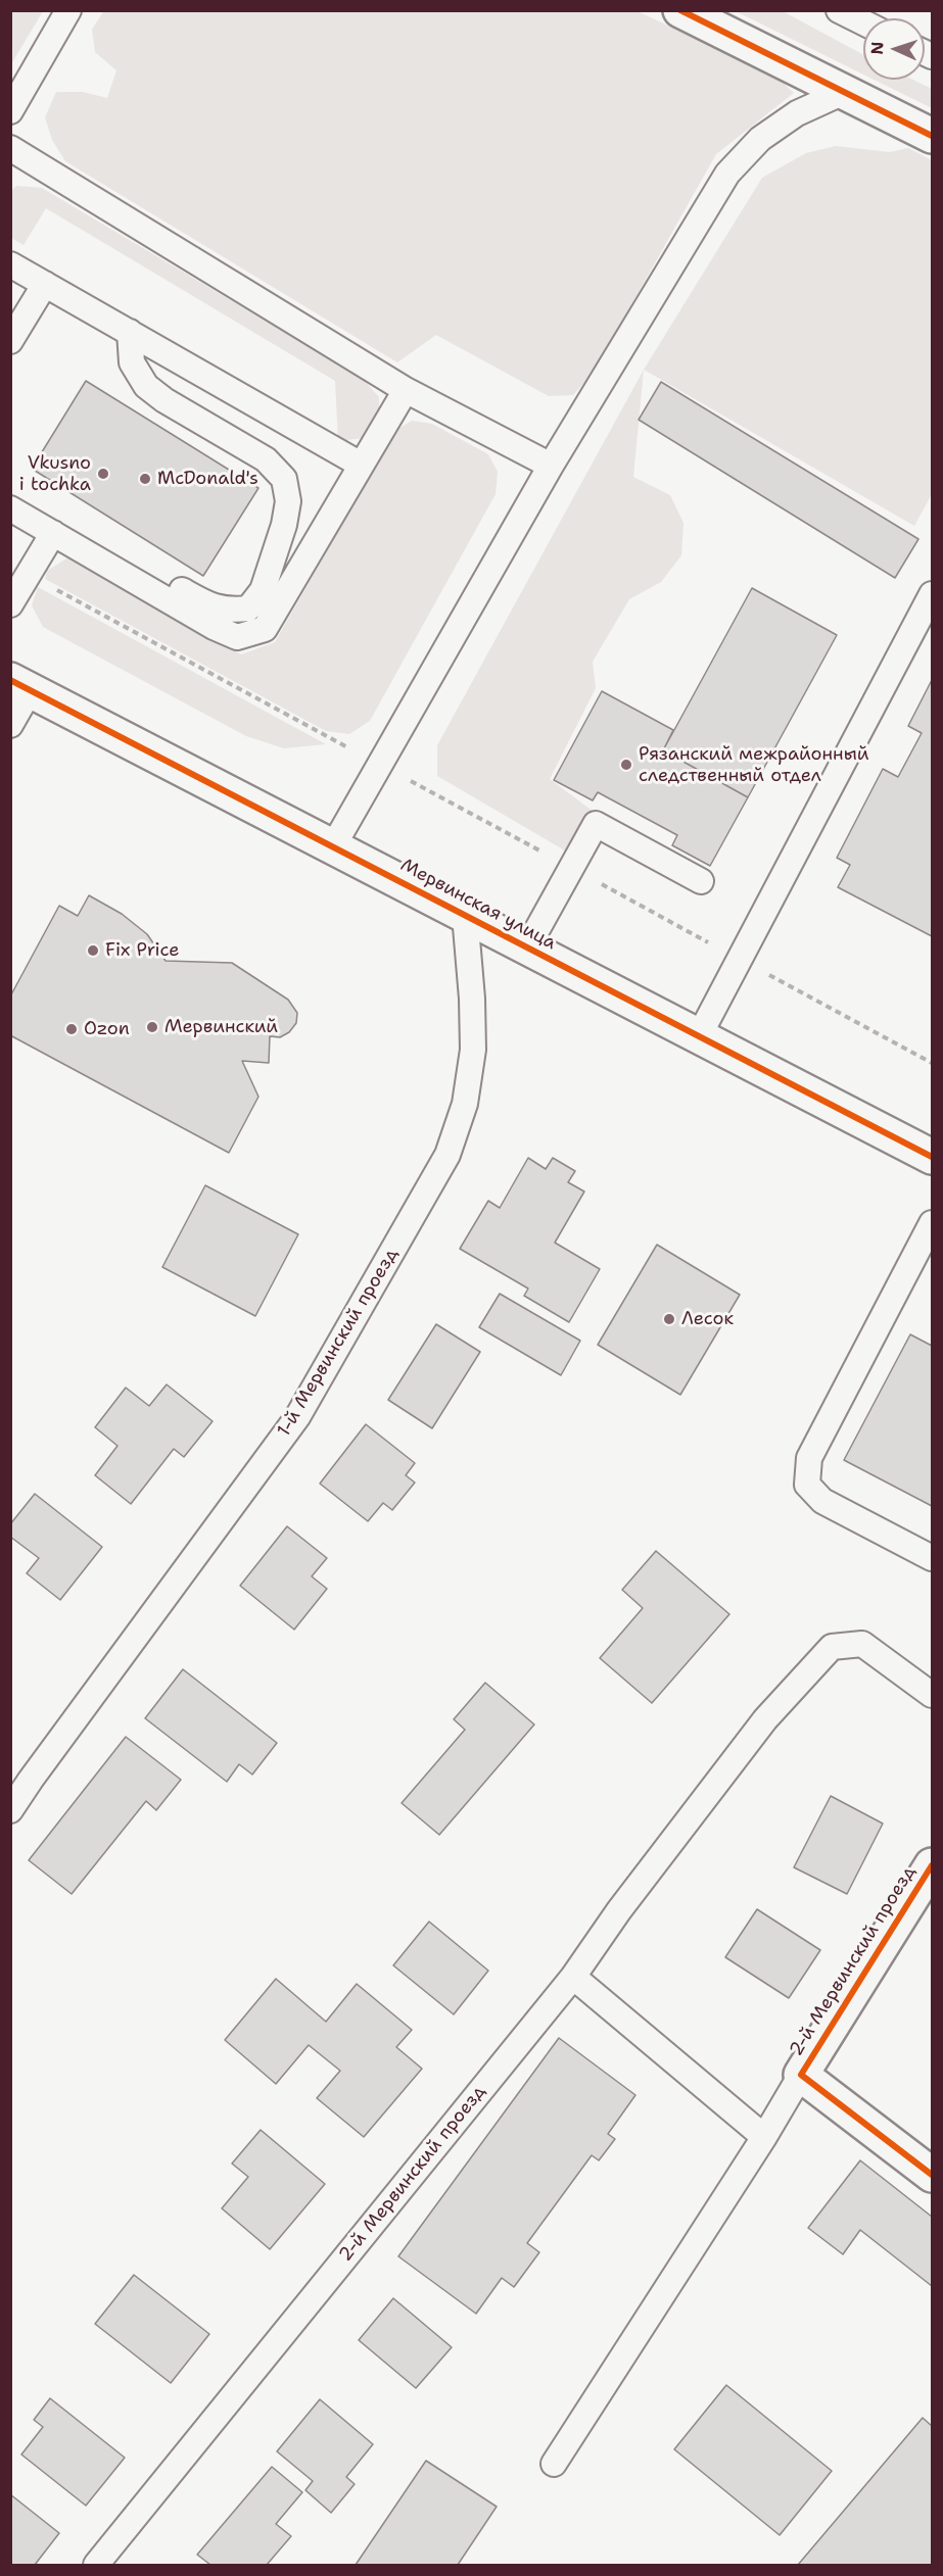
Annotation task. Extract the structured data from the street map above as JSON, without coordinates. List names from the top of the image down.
{
  "streets": {
    "street": ["Мервинская улица", "2-й Мервинский проезд"],
    "lane": ["1-й Мервинский проезд"]
  },
  "crossings": [
    ["Мервинская улица", "1-й Мервинский проезд"]
  ],
  "places": [
    "Vkusno i tochka",
    "McDonald's",
    "Рязанский межрайонный следственный отдел",
    "Fix Price",
    "Мервинский",
    "Ozon",
    "Лесок"
  ],
  "north": "left"
}
